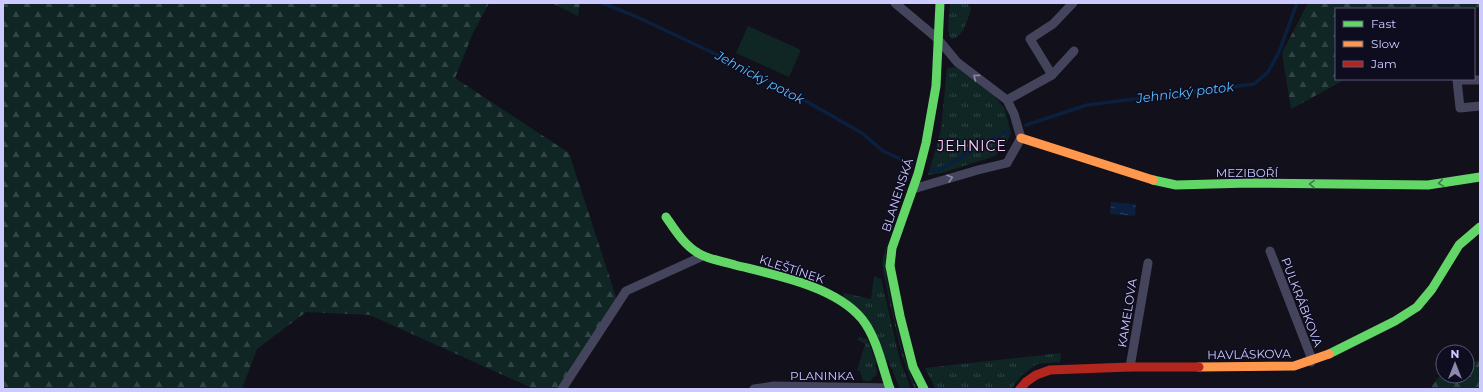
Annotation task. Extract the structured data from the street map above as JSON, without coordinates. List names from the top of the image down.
{
  "streets": {
    "street": [
      "MEZIBOŘÍ",
      "BLANENSKÁ",
      "KLEŠTÍNEK",
      "PULKRÁBKOVA",
      "KAMELOVA",
      "HAVLÁSKOVA",
      "PLANINKA"
    ]
  },
  "crossings": [
    ["KLEŠTÍNEK", "PLANINKA"],
    ["PULKRÁBKOVA", "HAVLÁSKOVA"],
    ["KAMELOVA", "HAVLÁSKOVA"]
  ],
  "one_way": ["MEZIBOŘÍ"],
  "districts": ["JEHNICE"],
  "water": ["Jehnický potok"],
  "legend": ["Fast", "Slow", "Jam"],
  "north": "top"
}
